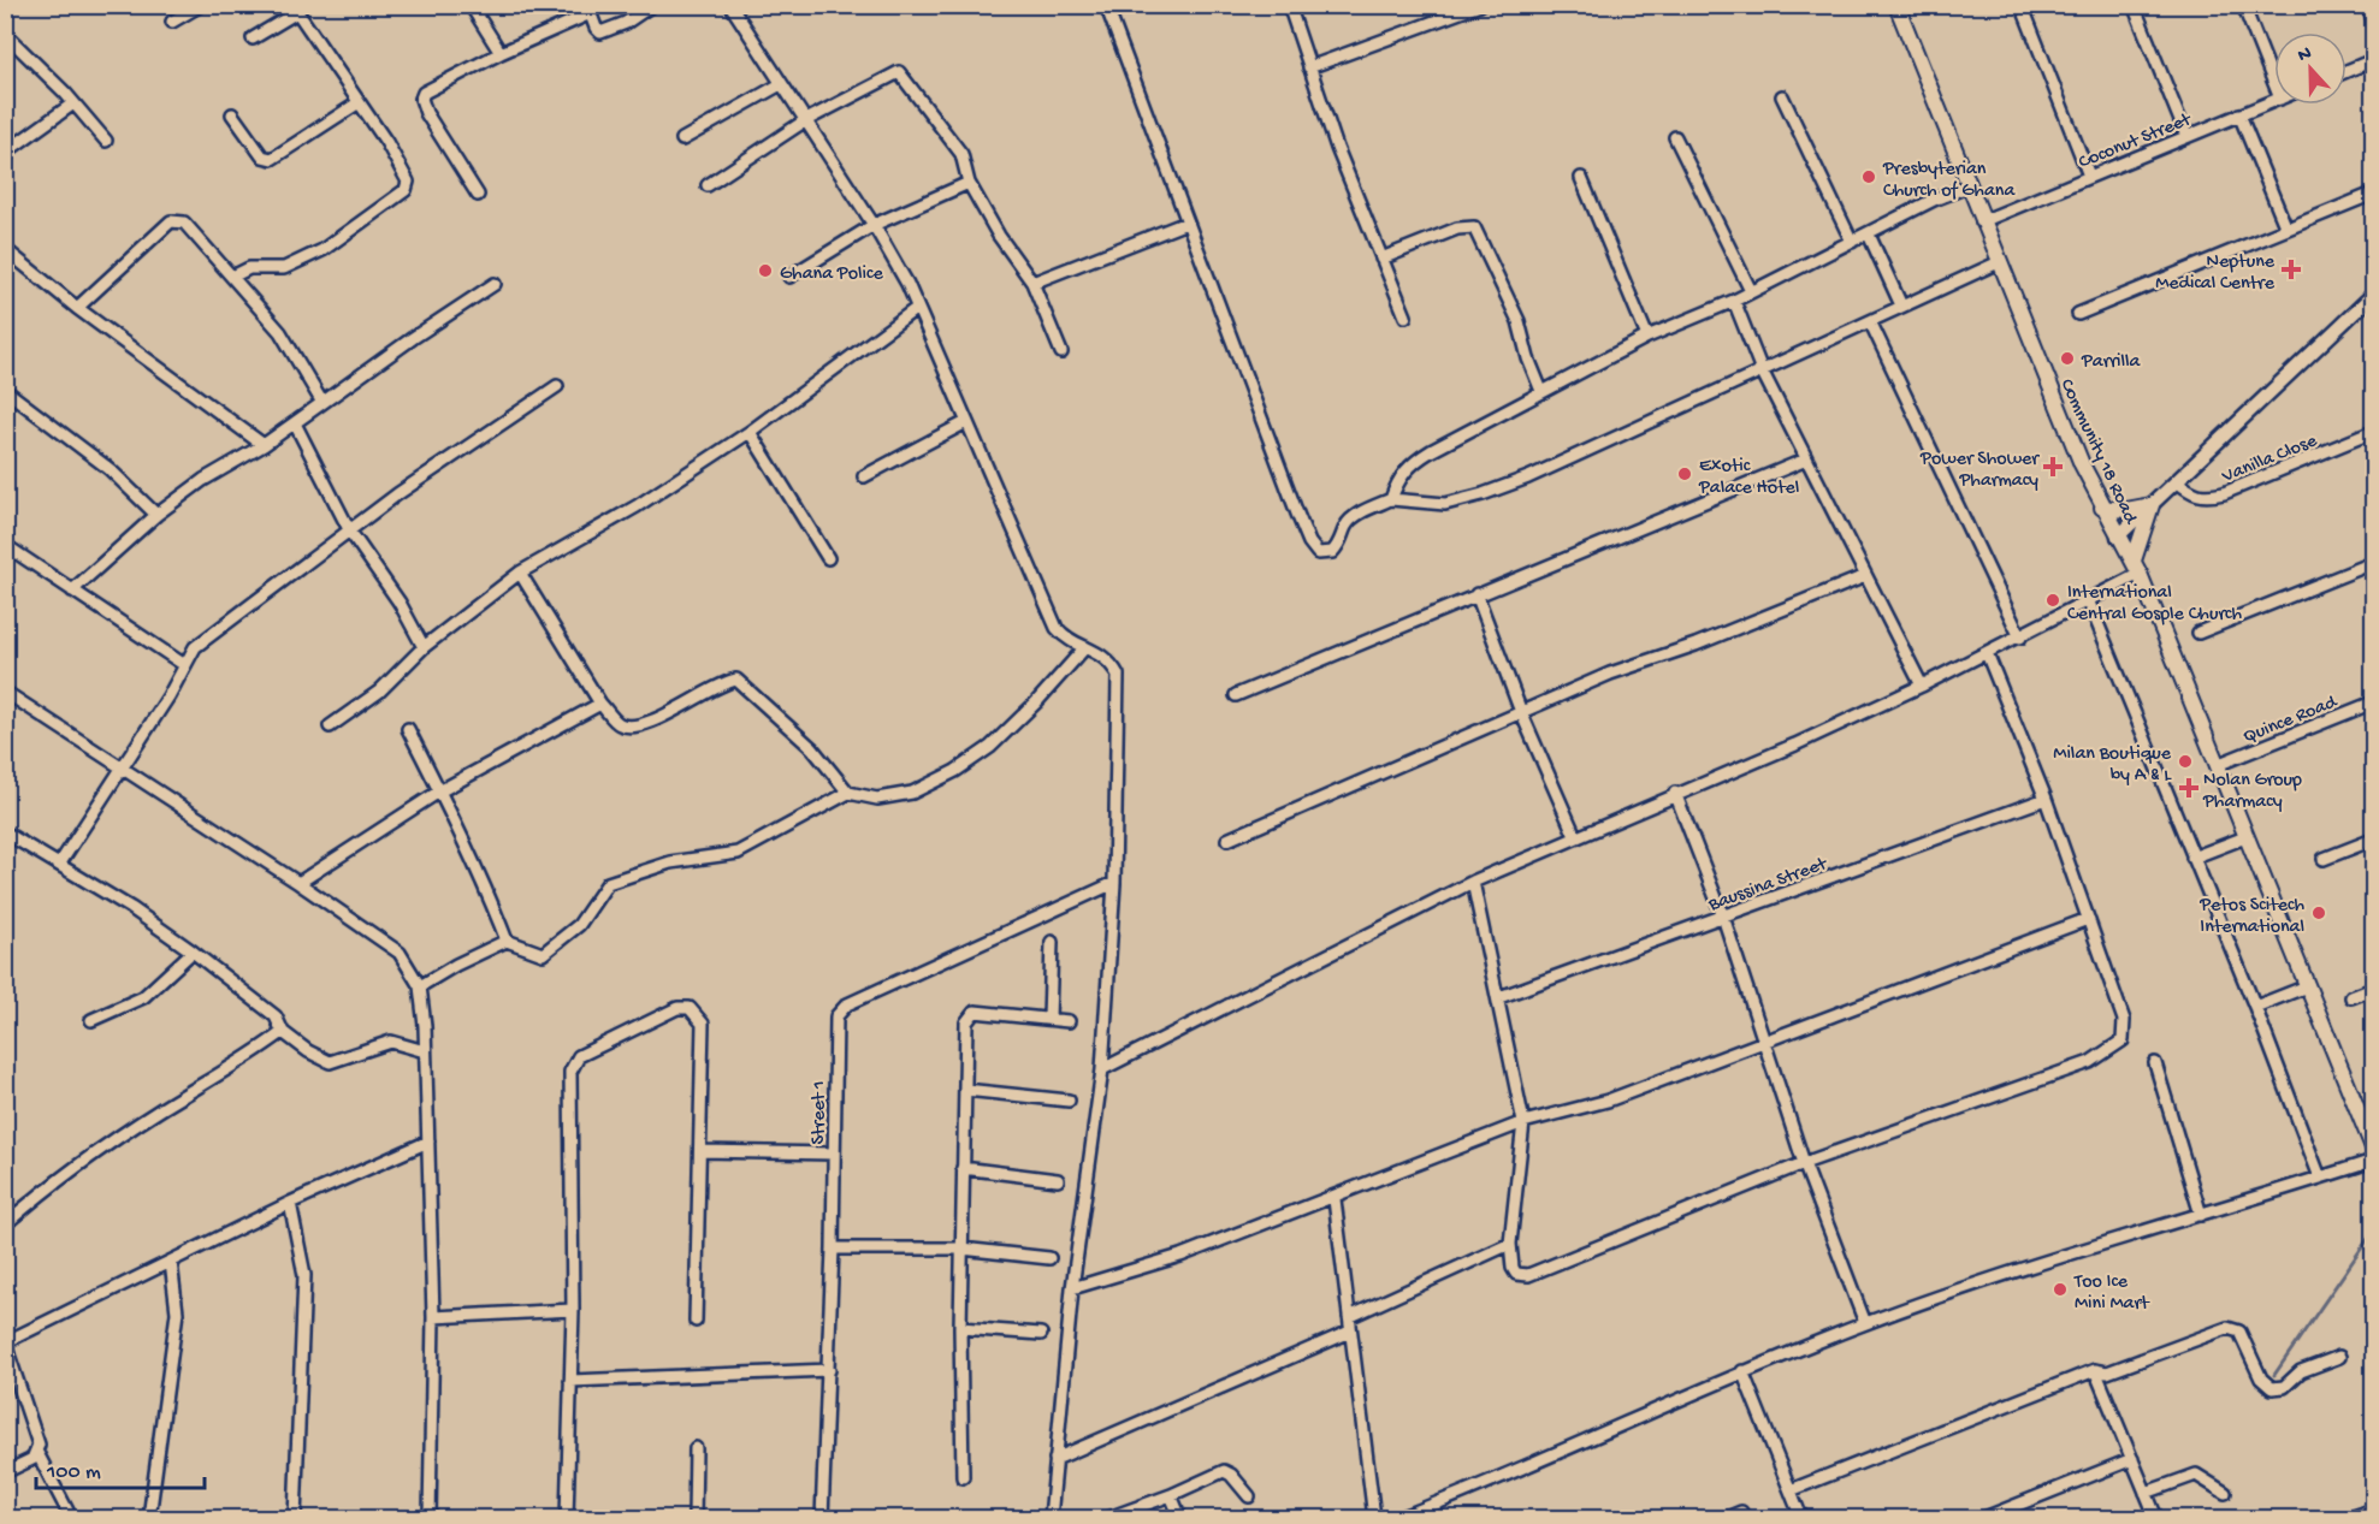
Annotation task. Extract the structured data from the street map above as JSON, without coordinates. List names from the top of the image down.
{
  "streets": {
    "main road": ["Community 18 Road"],
    "street": [
      "Coconut Street",
      "Vanilla Close",
      "Quince Road",
      "Baussina Street",
      "Street 1"
    ]
  },
  "crossings": [
    ["Coconut Street", "Community 18 Road"],
    ["Community 18 Road", "Quince Road"]
  ],
  "places": {
    "other": [
      "Presbyterian Church of Ghana",
      "Ghana Police",
      "Parrilla",
      "Exotic Palace Hotel",
      "International Central Gosple Church",
      "Milan Boutique by A & L",
      "Petos Scitech International",
      "Too Ice Mini Mart"
    ],
    "health": ["Neptune Medical Centre", "Power Shower Pharmacy", "Nolan Group Pharmacy"]
  },
  "scale_bar": "100 m",
  "north": "top"
}
